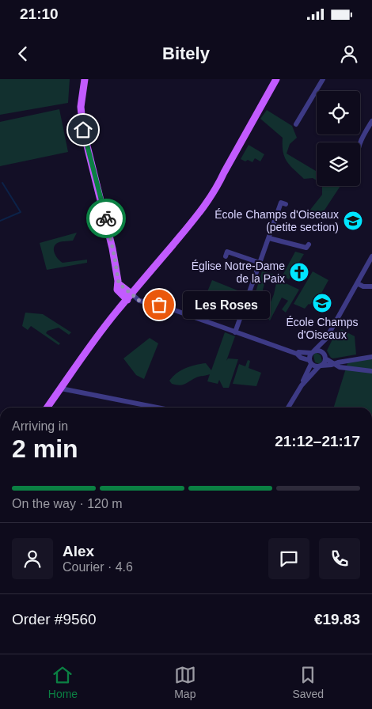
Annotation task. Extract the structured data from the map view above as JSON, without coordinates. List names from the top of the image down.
{
  "places": {
    "school or university": ["École Champs d'Oiseaux (petite section)", "École Champs d'Oiseaux"],
    "church": ["Église Notre-Dame de la Paix"],
    "other": ["Les Roses"]
  },
  "page": {
    "status": "21:10",
    "header": "Bitely",
    "bubble": "Les Roses",
    "heading": ["2 min", "Arriving in", "21:12–21:17"],
    "panel": [
      "Alex",
      "Courier · 4.6",
      "Order #9560",
      "€19.83"
    ],
    "bar": "On the way · 120 m",
    "tabs": ["Home", "Map", "Saved"]
  }
}
